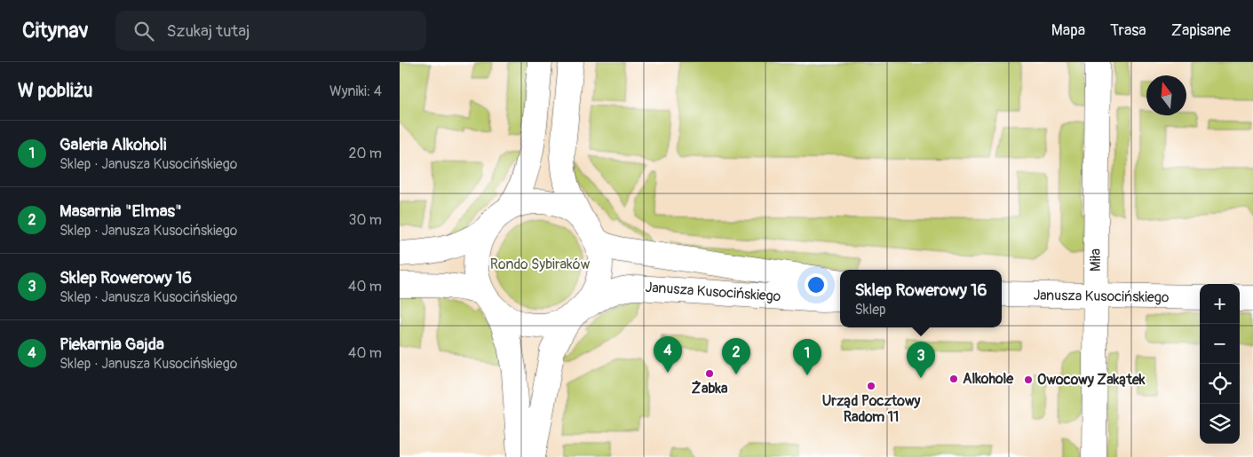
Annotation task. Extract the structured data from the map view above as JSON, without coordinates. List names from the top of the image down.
{
  "streets": {
    "street": ["Miła", "Janusza Kusocińskiego"]
  },
  "crossings": [
    ["Miła", "Janusza Kusocińskiego"]
  ],
  "parks": ["Rondo Sybiraków"],
  "places": [
    "Żabka",
    "Alkohole",
    "Owocowy Zakątek",
    "Urząd Pocztowy Radom 11"
  ],
  "north": "top",
  "page": {
    "header": "Citynav",
    "search": "Szukaj tutaj",
    "nav": ["Mapa", "Trasa", "Zapisane"],
    "heading": ["W pobliżu", "Wyniki: 4"],
    "list": [
      {
        "mark": "1",
        "name": "Galeria Alkoholi",
        "note": "Sklep · Janusza Kusocińskiego",
        "value": "20 m"
      },
      {
        "mark": "2",
        "name": "Masarnia \"Elmas\"",
        "note": "Sklep · Janusza Kusocińskiego",
        "value": "30 m"
      },
      {
        "mark": "3",
        "name": "Sklep Rowerowy 16",
        "note": "Sklep · Janusza Kusocińskiego",
        "value": "40 m"
      },
      {
        "mark": "4",
        "name": "Piekarnia Gajda",
        "note": "Sklep · Janusza Kusocińskiego",
        "value": "40 m"
      }
    ],
    "popup": ["Sklep Rowerowy 16", "Sklep"],
    "map_buttons": ["+", "−"],
    "pins": [
      "4",
      "2",
      "1",
      "3"
    ]
  }
}
